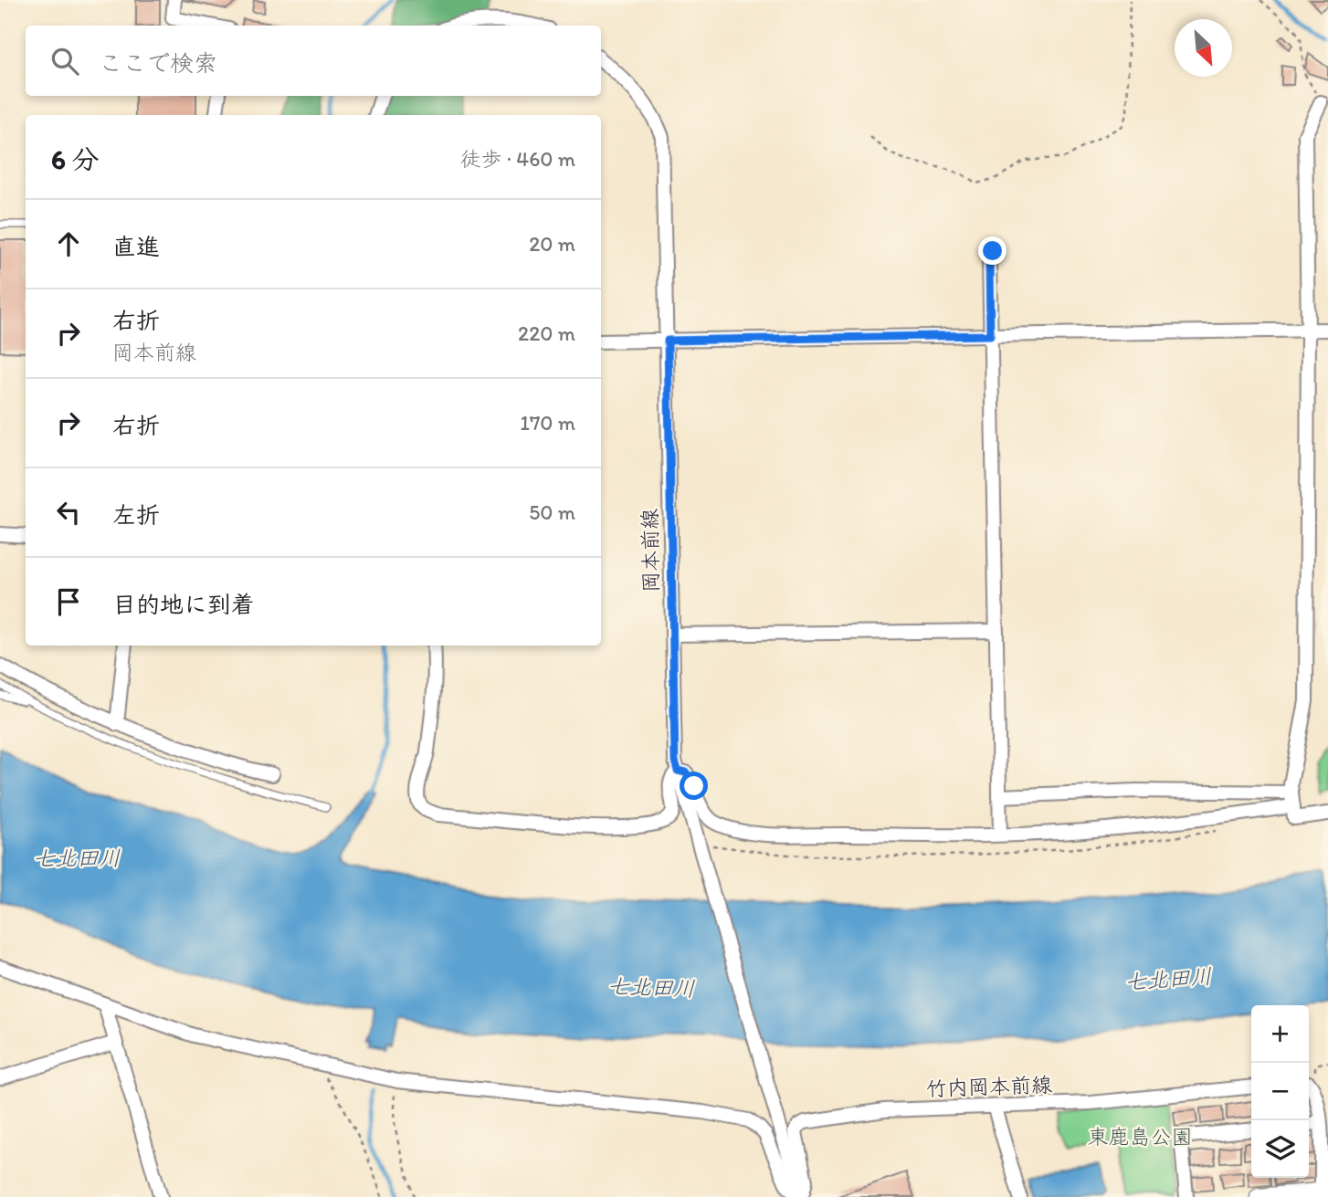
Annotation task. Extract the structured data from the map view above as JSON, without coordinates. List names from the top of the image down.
{
  "streets": {
    "street": ["岡本前線", "竹内岡本前線"]
  },
  "water": ["七北田川"],
  "parks": ["東鹿島公園"],
  "north": "bottom right",
  "page": {
    "search": "ここで検索",
    "heading": ["6 分", "徒歩 · 460 m"],
    "list": [
      ["直進", "20 m"],
      ["右折", "岡本前線", "220 m"],
      ["右折", "170 m"],
      ["左折", "50 m"],
      "目的地に到着"
    ],
    "map_buttons": ["+", "−"]
  }
}
